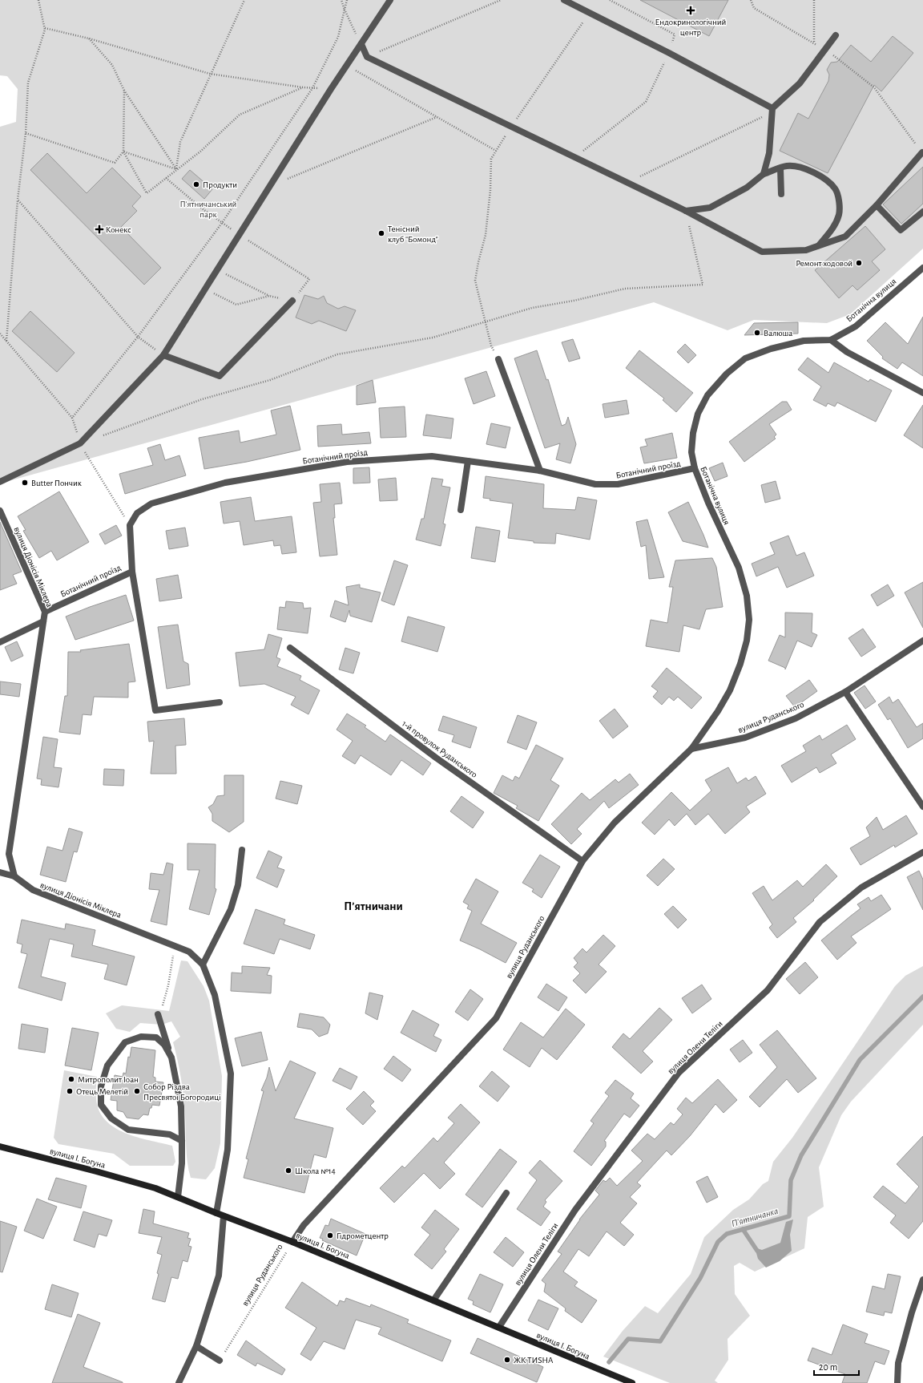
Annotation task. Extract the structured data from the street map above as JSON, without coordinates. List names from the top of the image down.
{
  "streets": {
    "street": [
      "Ботанічна вулиця",
      "Ботанічний проїзд",
      "вулиця Діонісія Міклера",
      "вулиця Руданського",
      "1-й провулок Руданського",
      "вулиця Олени Теліги",
      "вулиця І. Богуна"
    ]
  },
  "crossings": [
    ["Ботанічна вулиця", "Ботанічний проїзд"],
    ["Ботанічна вулиця", "вулиця Руданського"],
    ["Ботанічний проїзд", "вулиця Діонісія Міклера"],
    ["вулиця Діонісія Міклера", "вулиця І. Богуна"],
    ["вулиця Руданського", "1-й провулок Руданського"],
    ["вулиця Руданського", "вулиця І. Богуна"],
    ["вулиця Олени Теліги", "вулиця І. Богуна"]
  ],
  "districts": ["П’ятничани"],
  "water": ["П'ятничанка"],
  "parks": ["П'ятничанський парк"],
  "places": {
    "health": ["Ендокринологічний центр", "Конекс"],
    "other": [
      "Продукти",
      "Тенісний клуб \"Бомонд\"",
      "Ремонт ходовой",
      "Валюша",
      "Butter Пончик",
      "Митрополит Іоан",
      "Отець Мелетій",
      "Собор Різдва Пресвятої Богородиці",
      "Школа №14",
      "Гідрометцентр",
      "ЖК ТИSHA"
    ]
  },
  "scale_bar": "20 m"
}
